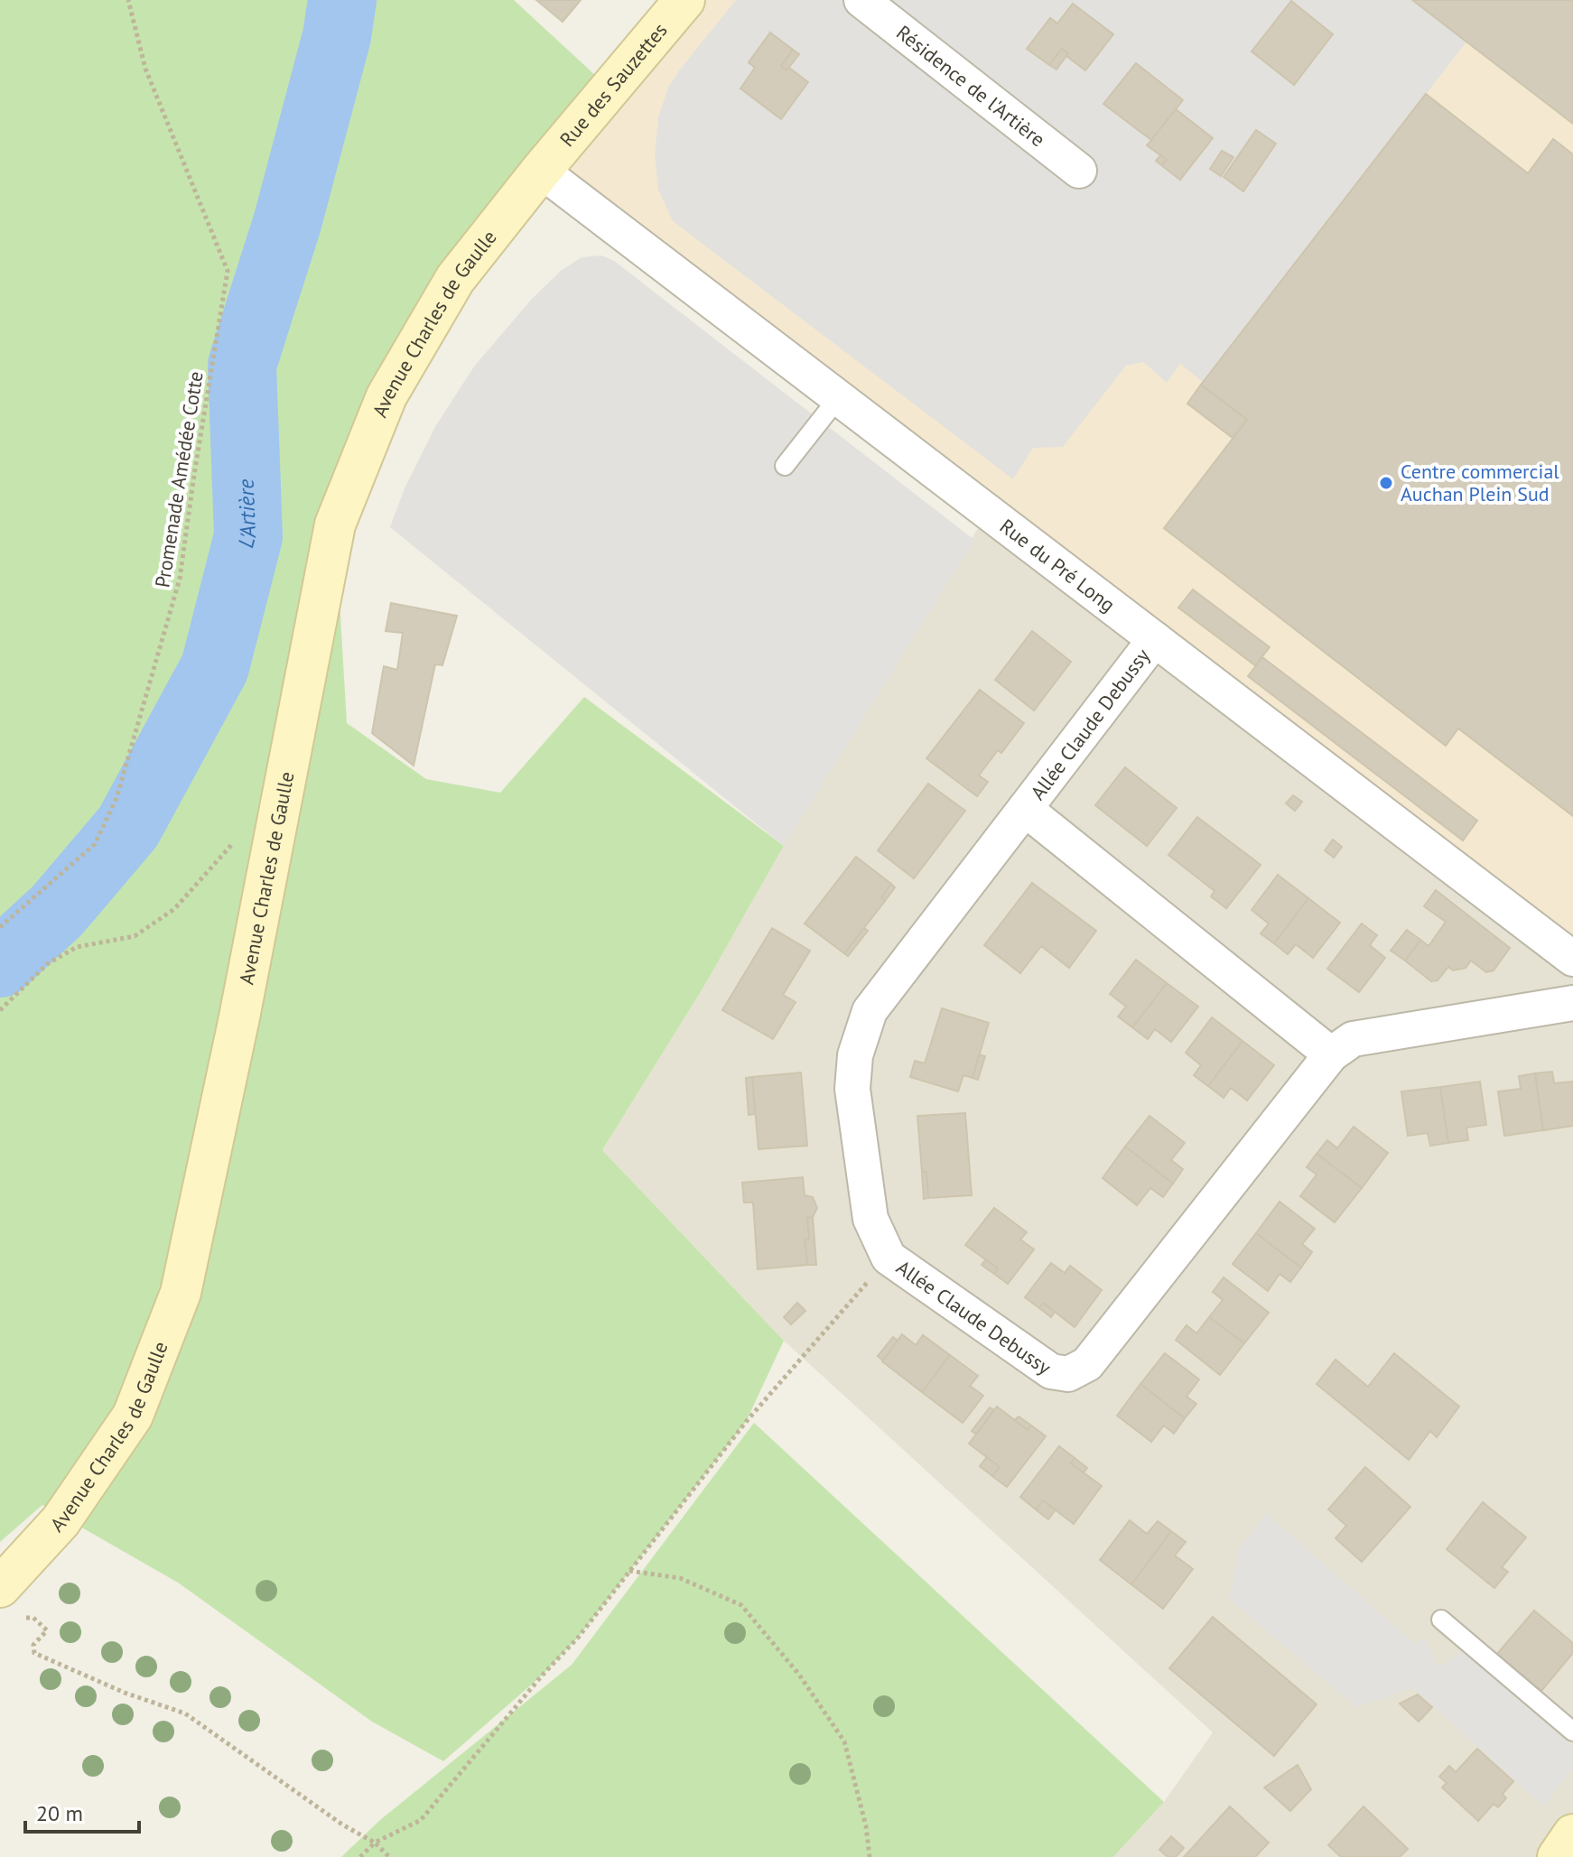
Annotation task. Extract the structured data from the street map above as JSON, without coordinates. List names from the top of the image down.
{
  "streets": {
    "street": [
      "Rue des Sauzettes",
      "Résidence de l'Artière",
      "Avenue Charles de Gaulle",
      "Rue du Pré Long",
      "Allée Claude Debussy"
    ],
    "path": ["Promenade Amédée Cotte"]
  },
  "crossings": [
    ["Rue des Sauzettes", "Avenue Charles de Gaulle"],
    ["Rue des Sauzettes", "Rue du Pré Long"],
    ["Avenue Charles de Gaulle", "Rue du Pré Long"],
    ["Rue du Pré Long", "Allée Claude Debussy"]
  ],
  "water": ["L'Artière"],
  "places": ["Centre commercial Auchan Plein Sud"],
  "scale_bar": "20 m"
}
